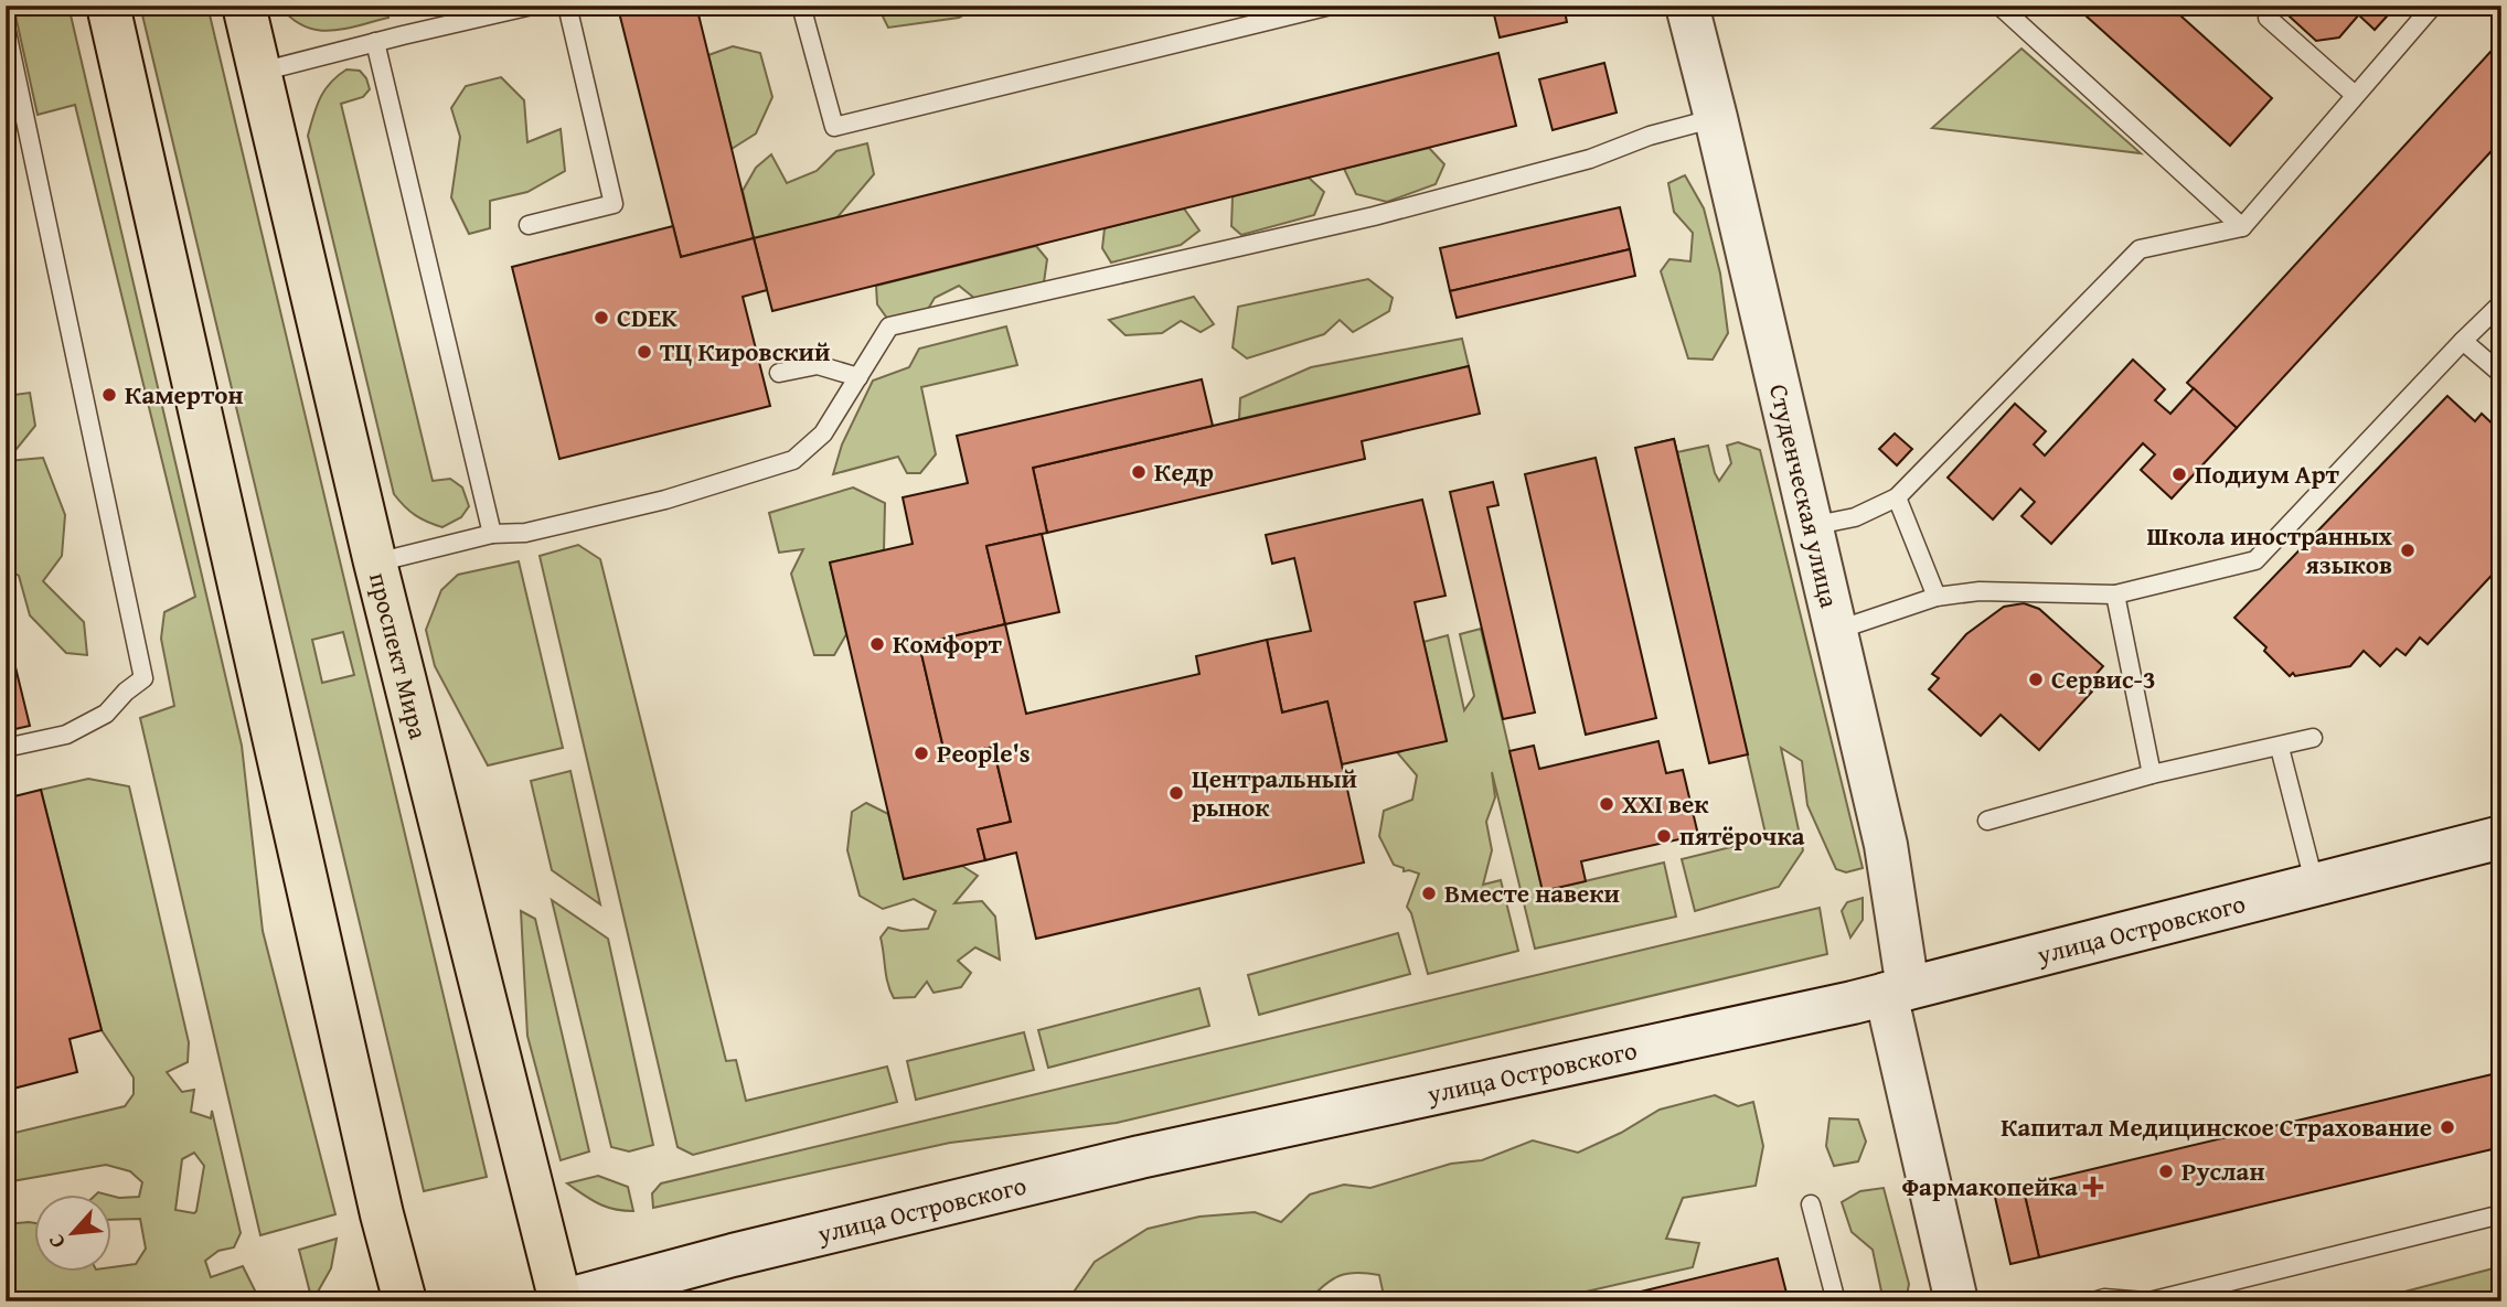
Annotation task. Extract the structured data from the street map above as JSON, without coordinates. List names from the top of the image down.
{
  "streets": {
    "main road": ["Студенческая улица", "проспект Мира", "улица Островского"]
  },
  "crossings": [
    ["Студенческая улица", "улица Островского"],
    ["проспект Мира", "улица Островского"]
  ],
  "places": {
    "other": [
      "CDEK",
      "ТЦ Кировский",
      "Камертон",
      "Кедр",
      "Подиум Арт",
      "Школа иностранных языков",
      "Комфорт",
      "Сервис-3",
      "People's",
      "Центральный рынок",
      "XXI век",
      "пятёрочка",
      "Вместе навеки",
      "Капитал Медицинское Страхование",
      "Руслан"
    ],
    "health": ["Фармакопейка"]
  },
  "north": "bottom left"
}
